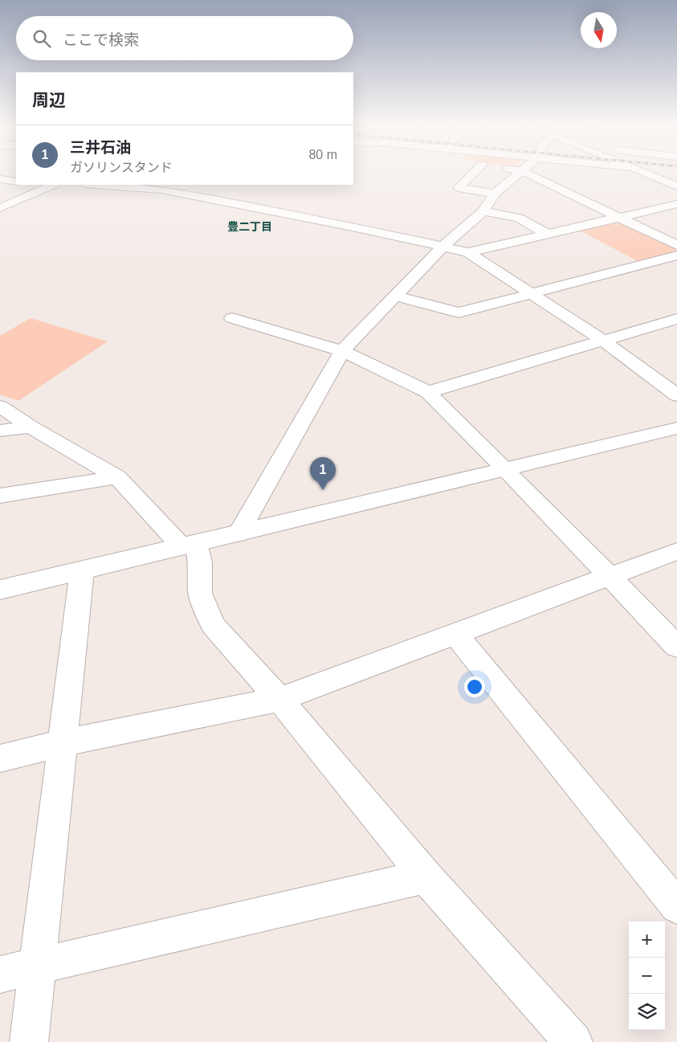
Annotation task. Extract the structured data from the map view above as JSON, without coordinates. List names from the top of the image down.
{
  "districts": ["豊二丁目"],
  "north": "bottom",
  "page": {
    "search": "ここで検索",
    "heading": "周辺",
    "list": [
      {
        "mark": "1",
        "name": "三井石油",
        "note": "ガソリンスタンド",
        "value": "80 m"
      }
    ],
    "pins": "1",
    "map_buttons": ["+", "−"]
  }
}
